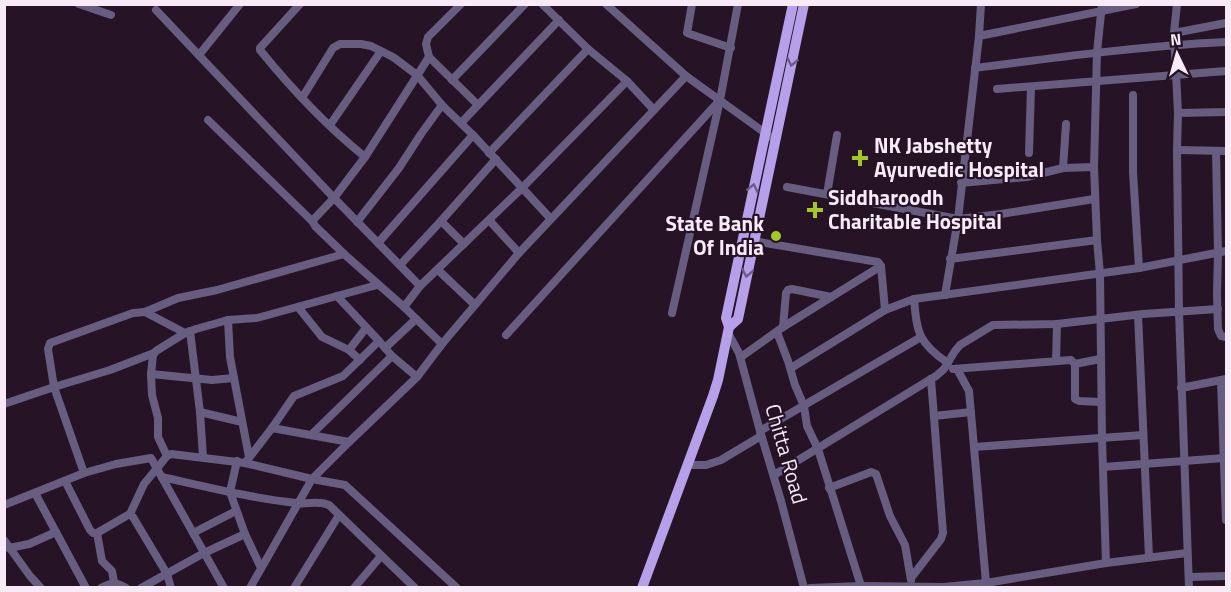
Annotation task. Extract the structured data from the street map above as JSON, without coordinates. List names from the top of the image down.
{
  "streets": {
    "street": ["Chitta Road"]
  },
  "places": {
    "health": ["NK Jabshetty Ayurvedic Hospital", "Siddharoodh Charitable Hospital"],
    "other": ["State Bank Of India"]
  },
  "north": "top"
}
